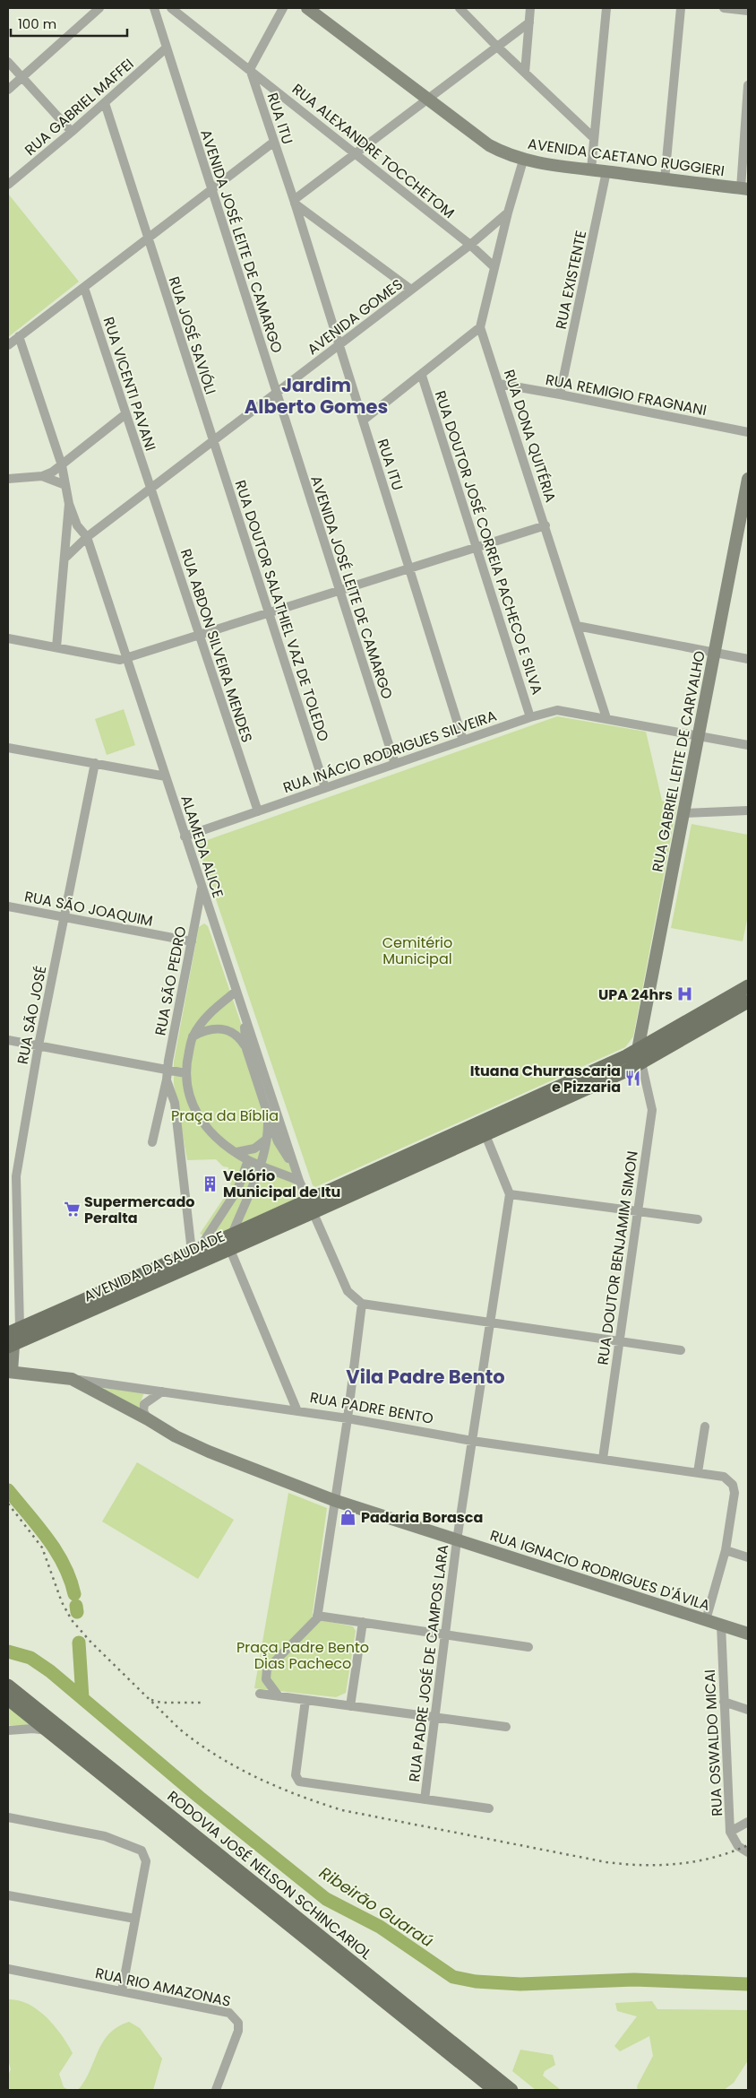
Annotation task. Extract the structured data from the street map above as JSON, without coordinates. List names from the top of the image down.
{
  "streets": {
    "main road": ["AVENIDA DA SAUDADE", "RODOVIA JOSÉ NELSON SCHINCARIOL"],
    "street": [
      "RUA GABRIEL MAFFEI",
      "RUA ITU",
      "RUA ALEXANDRE TOCCHETOM",
      "AVENIDA CAETANO RUGGIERI",
      "AVENIDA JOSÉ LEITE DE CAMARGO",
      "RUA EXISTENTE",
      "AVENIDA GOMES",
      "RUA JOSÉ SAVIÓLI",
      "RUA VICENTI PAVANI",
      "RUA REMIGIO FRAGNANI",
      "RUA DONA QUITÉRIA",
      "RUA DOUTOR JOSÉ CORREIA PACHECO E SILVA",
      "RUA DOUTOR SALATHIEL VAZ DE TOLEDO",
      "RUA ABDON SILVEIRA MENDES",
      "RUA INÁCIO RODRIGUES SILVEIRA",
      "RUA GABRIEL LEITE DE CARVALHO",
      "ALAMEDA ALICE",
      "RUA SÃO JOAQUIM",
      "RUA SÃO PEDRO",
      "RUA SÃO JOSÉ",
      "RUA DOUTOR BENJAMIM SIMON",
      "RUA PADRE BENTO",
      "RUA IGNACIO RODRIGUES D'ÁVILA",
      "RUA PADRE JOSÉ DE CAMPOS LARA",
      "RUA OSWALDO MICAI",
      "RUA RIO AMAZONAS"
    ]
  },
  "crossings": [
    ["RUA GABRIEL MAFFEI", "AVENIDA JOSÉ LEITE DE CAMARGO"],
    ["RUA GABRIEL MAFFEI", "RUA JOSÉ SAVIÓLI"],
    ["RUA ITU", "RUA ALEXANDRE TOCCHETOM"],
    ["RUA ITU", "AVENIDA GOMES"],
    ["RUA ITU", "RUA INÁCIO RODRIGUES SILVEIRA"],
    ["RUA ALEXANDRE TOCCHETOM", "AVENIDA GOMES"],
    ["AVENIDA CAETANO RUGGIERI", "RUA EXISTENTE"],
    ["AVENIDA JOSÉ LEITE DE CAMARGO", "AVENIDA GOMES"],
    ["AVENIDA JOSÉ LEITE DE CAMARGO", "RUA INÁCIO RODRIGUES SILVEIRA"],
    ["RUA EXISTENTE", "RUA REMIGIO FRAGNANI"],
    ["AVENIDA GOMES", "RUA JOSÉ SAVIÓLI"],
    ["AVENIDA GOMES", "RUA VICENTI PAVANI"],
    ["AVENIDA GOMES", "RUA DOUTOR SALATHIEL VAZ DE TOLEDO"],
    ["AVENIDA GOMES", "RUA ABDON SILVEIRA MENDES"],
    ["AVENIDA GOMES", "ALAMEDA ALICE"],
    ["RUA JOSÉ SAVIÓLI", "RUA DOUTOR SALATHIEL VAZ DE TOLEDO"],
    ["RUA VICENTI PAVANI", "RUA ABDON SILVEIRA MENDES"],
    ["RUA REMIGIO FRAGNANI", "RUA DONA QUITÉRIA"],
    ["RUA DONA QUITÉRIA", "RUA INÁCIO RODRIGUES SILVEIRA"],
    ["RUA DOUTOR JOSÉ CORREIA PACHECO E SILVA", "RUA INÁCIO RODRIGUES SILVEIRA"],
    ["RUA DOUTOR SALATHIEL VAZ DE TOLEDO", "RUA INÁCIO RODRIGUES SILVEIRA"],
    ["RUA ABDON SILVEIRA MENDES", "RUA INÁCIO RODRIGUES SILVEIRA"],
    ["RUA INÁCIO RODRIGUES SILVEIRA", "RUA GABRIEL LEITE DE CARVALHO"],
    ["RUA INÁCIO RODRIGUES SILVEIRA", "ALAMEDA ALICE"],
    ["RUA GABRIEL LEITE DE CARVALHO", "RUA DOUTOR BENJAMIM SIMON"],
    ["RUA GABRIEL LEITE DE CARVALHO", "AVENIDA DA SAUDADE"],
    ["ALAMEDA ALICE", "RUA SÃO PEDRO"],
    ["ALAMEDA ALICE", "AVENIDA DA SAUDADE"],
    ["RUA SÃO JOAQUIM", "RUA SÃO PEDRO"],
    ["RUA SÃO JOAQUIM", "RUA SÃO JOSÉ"],
    ["RUA SÃO PEDRO", "AVENIDA DA SAUDADE"],
    ["RUA SÃO JOSÉ", "AVENIDA DA SAUDADE"],
    ["RUA DOUTOR BENJAMIM SIMON", "AVENIDA DA SAUDADE"],
    ["RUA DOUTOR BENJAMIM SIMON", "RUA PADRE BENTO"],
    ["RUA PADRE BENTO", "RUA IGNACIO RODRIGUES D'ÁVILA"],
    ["RUA PADRE BENTO", "RUA PADRE JOSÉ DE CAMPOS LARA"],
    ["RUA IGNACIO RODRIGUES D'ÁVILA", "RUA PADRE JOSÉ DE CAMPOS LARA"],
    ["RUA IGNACIO RODRIGUES D'ÁVILA", "RUA OSWALDO MICAI"]
  ],
  "districts": ["Jardim Alberto Gomes", "Vila Padre Bento"],
  "water": ["Ribeirão Guaraú"],
  "parks": ["Cemitério Municipal", "Praça da Bíblia", "Praça Padre Bento Dias Pacheco"],
  "places": {
    "hospital": ["UPA 24hrs"],
    "restaurant": ["Ituana Churrascaria e Pizzaria"],
    "building": ["Velório Municipal de Itu"],
    "supermarket": ["Supermercado Peralta"],
    "shop": ["Padaria Borasca"]
  },
  "scale_bar": "100 m"
}
